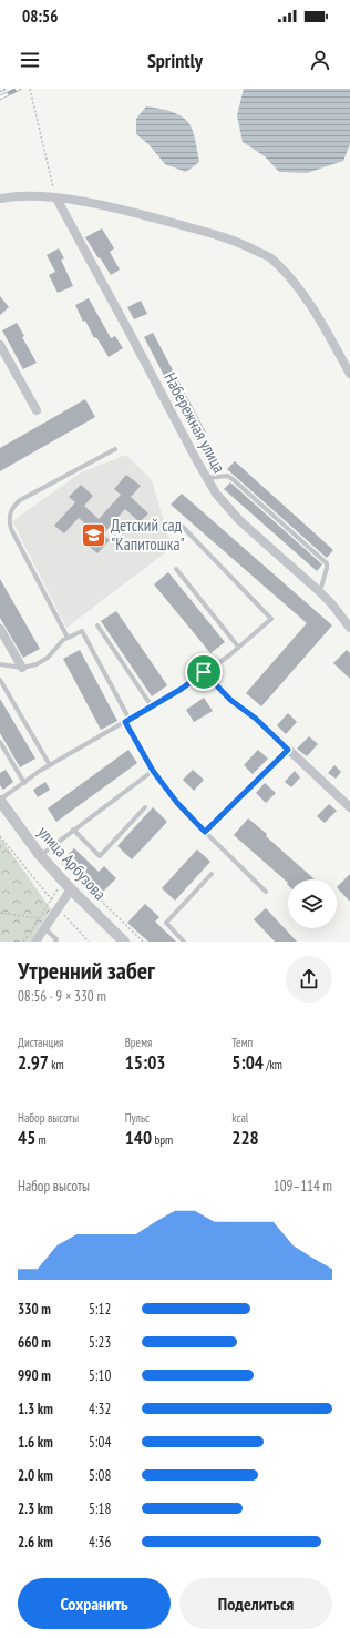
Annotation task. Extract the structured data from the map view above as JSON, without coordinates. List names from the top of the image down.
{
  "streets": {
    "street": ["Набережная улица", "улица Арбузова"]
  },
  "places": {
    "school or university": ["Детский сад \"Капитошка\""]
  },
  "page": {
    "status": "08:56",
    "header": "Sprintly",
    "heading": ["Утренний забег", "08:56 · 9 × 330 m"],
    "stats": [
      ["Дистанция", "2.97 km"],
      ["Время", "15:03"],
      ["Темп", "5:04 /km"],
      ["Набор высоты", "45 m"],
      ["Пульс", "140 bpm"],
      ["kcal", "228"]
    ],
    "chart": ["Набор высоты", "109–114 m"],
    "list": [
      {
        "name": "330 m",
        "note": "5:12"
      },
      {
        "name": "660 m",
        "note": "5:23"
      },
      {
        "name": "990 m",
        "note": "5:10"
      },
      {
        "name": "1.3 km",
        "note": "4:32"
      },
      {
        "name": "1.6 km",
        "note": "5:04"
      },
      {
        "name": "2.0 km",
        "note": "5:08"
      },
      {
        "name": "2.3 km",
        "note": "5:18"
      },
      {
        "name": "2.6 km",
        "note": "4:36"
      }
    ],
    "buttons": ["Сохранить", "Поделиться"]
  }
}
